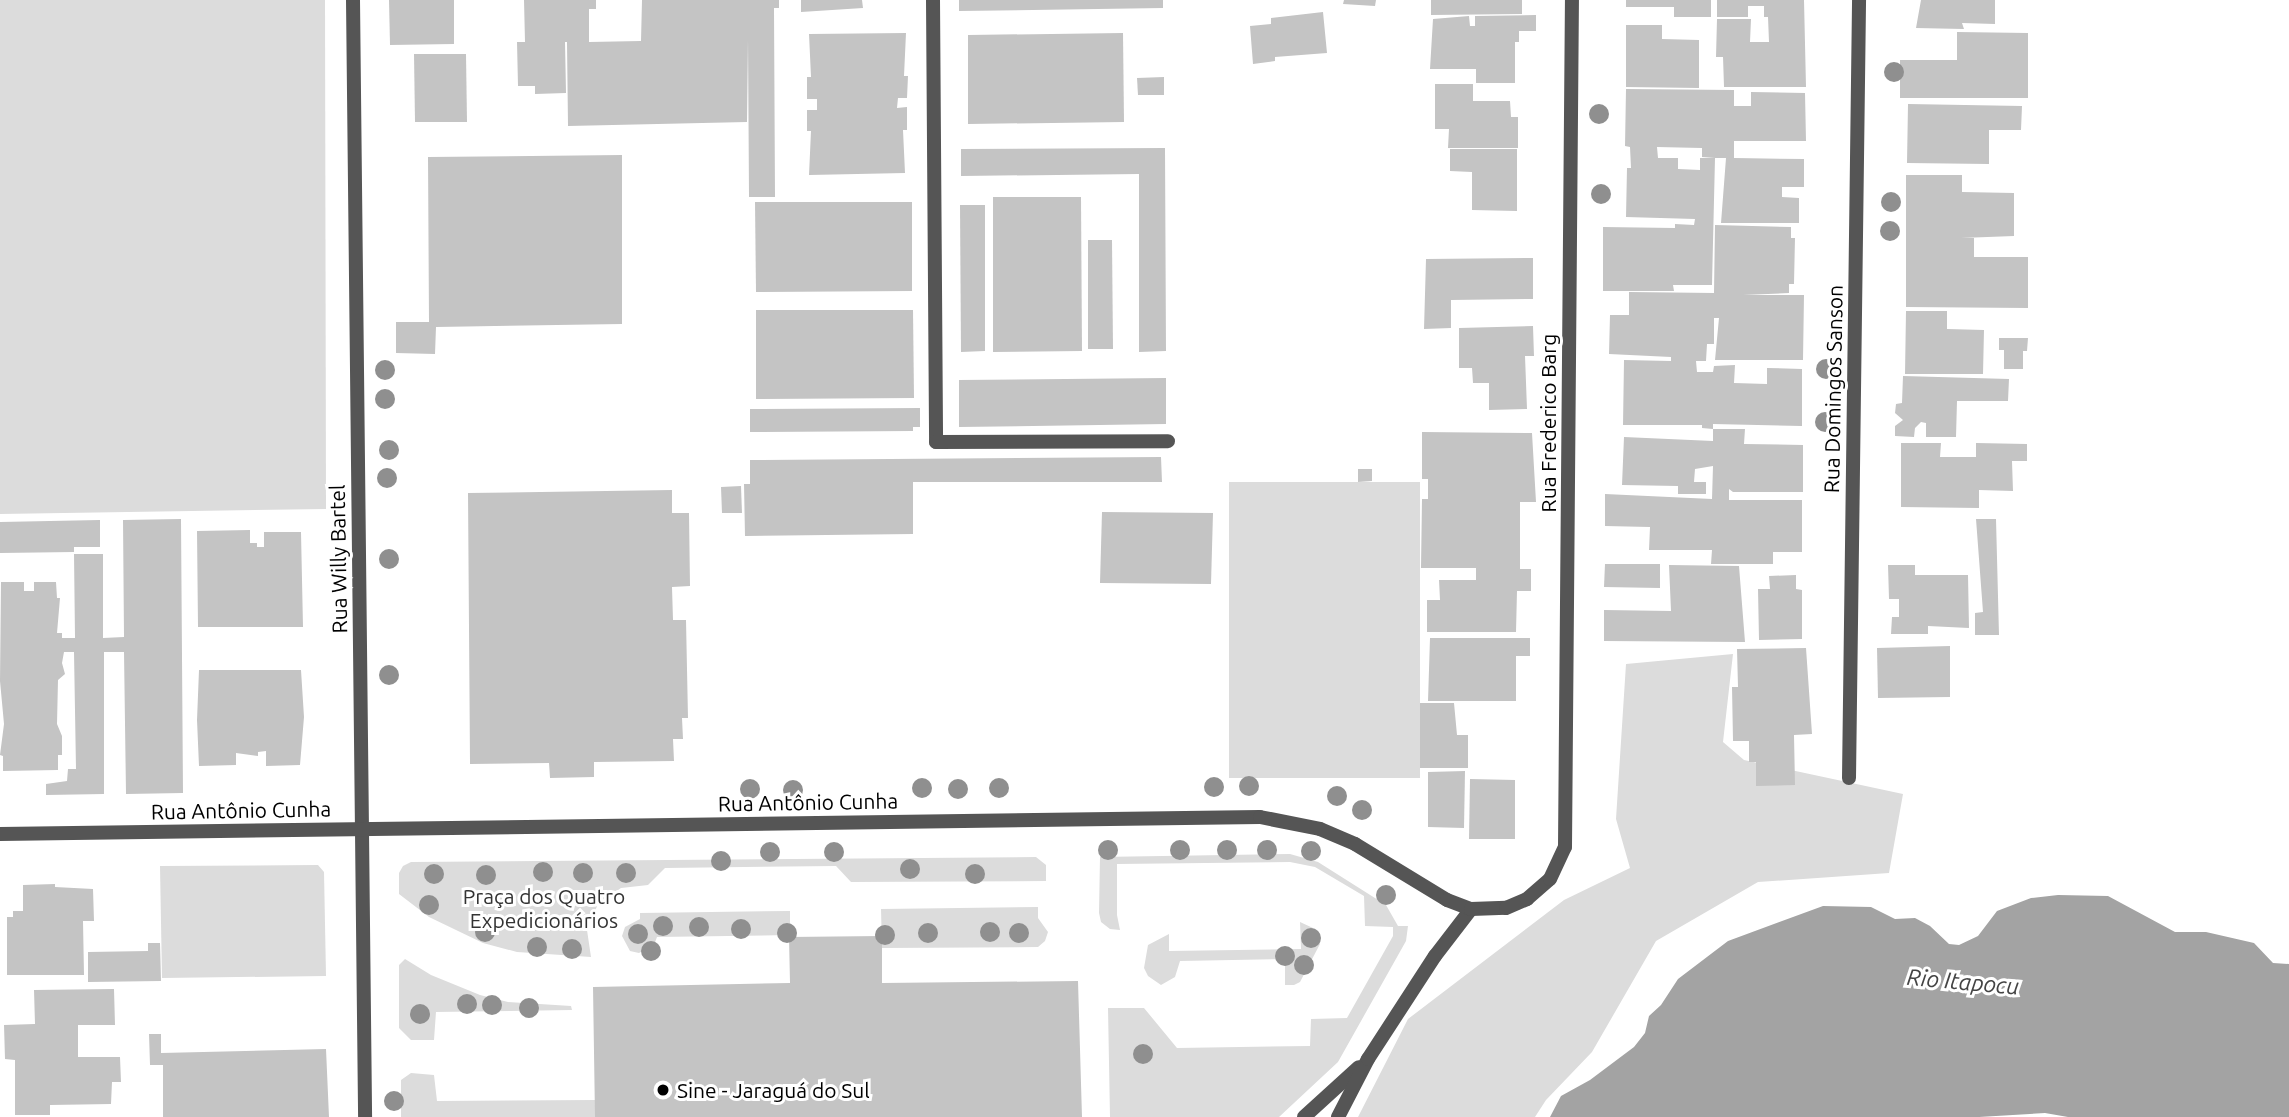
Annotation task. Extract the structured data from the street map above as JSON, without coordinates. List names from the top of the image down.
{
  "streets": {
    "street": [
      "Rua Domingos Sanson",
      "Rua Frederico Barg",
      "Rua Willy Bartel",
      "Rua Antônio Cunha"
    ]
  },
  "crossings": [
    ["Rua Frederico Barg", "Rua Antônio Cunha"],
    ["Rua Willy Bartel", "Rua Antônio Cunha"]
  ],
  "water": ["Rio Itapocu"],
  "parks": ["Praça dos Quatro Expedicionários"],
  "places": ["Sine - Jaraguá do Sul"]
}
